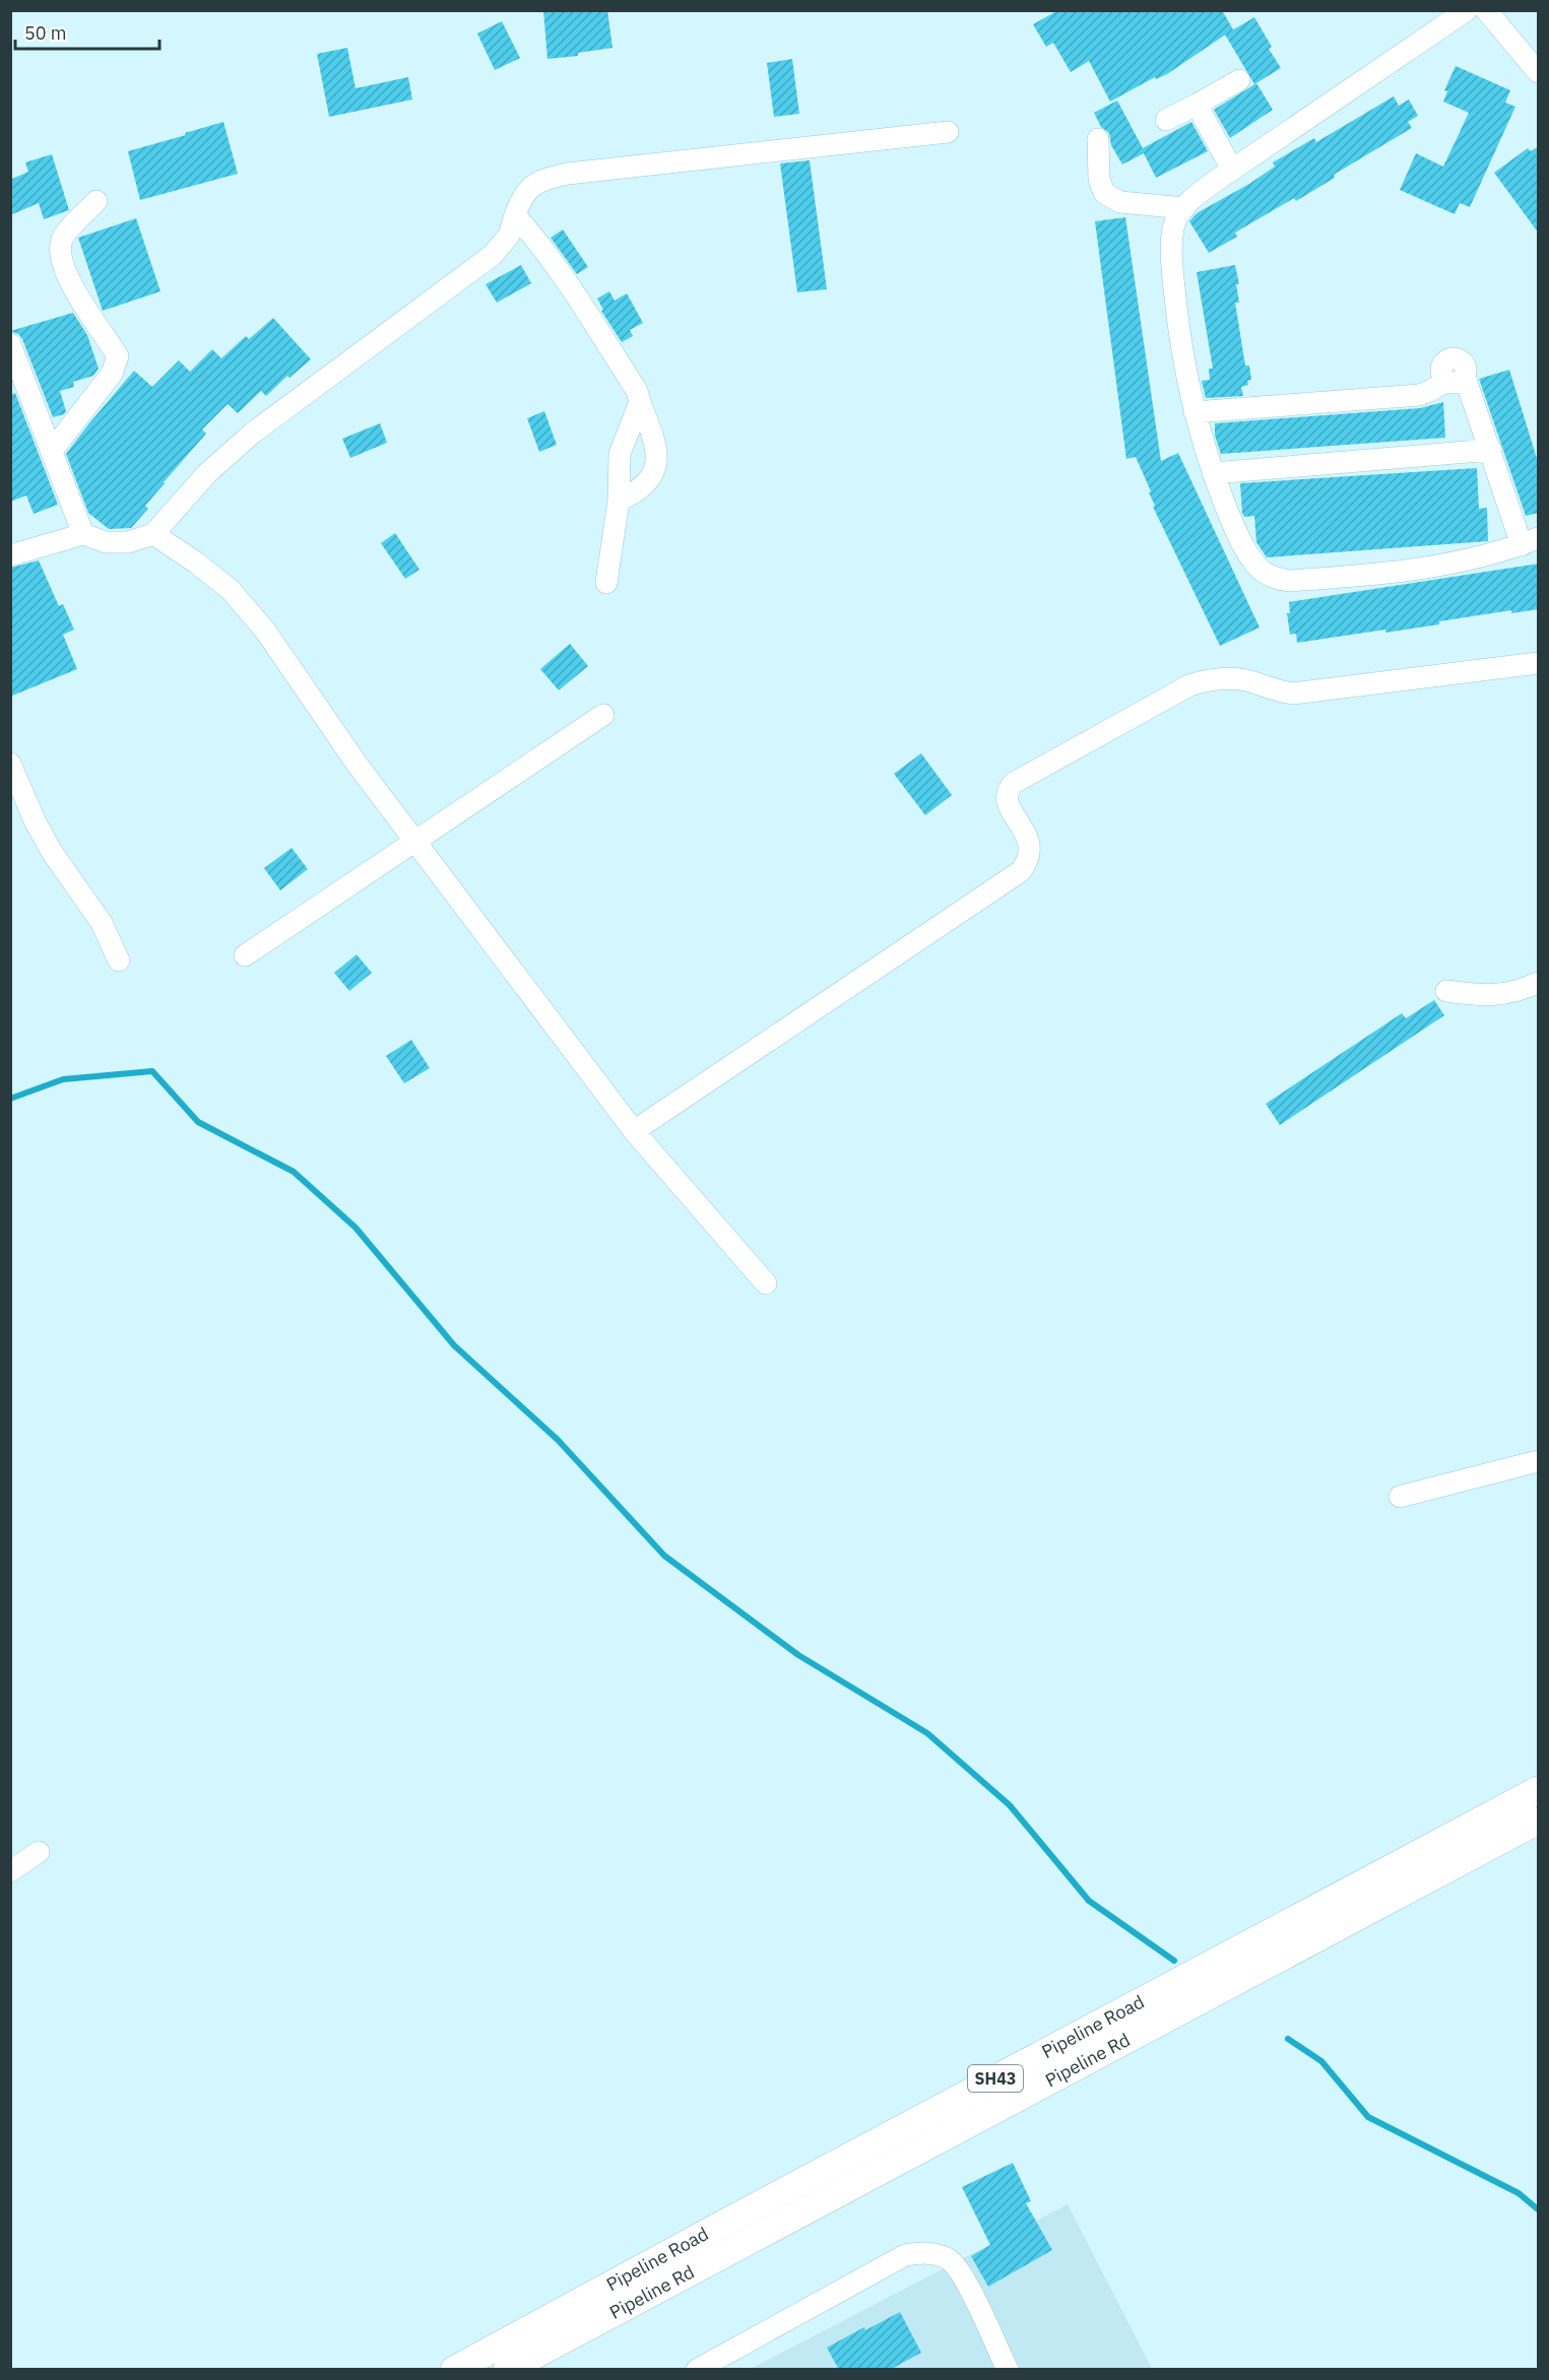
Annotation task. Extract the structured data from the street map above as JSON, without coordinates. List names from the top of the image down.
{
  "streets": {
    "main road": ["Pipeline Road", "Pipeline Rd", "SH43"]
  },
  "crossings": [
    ["Pipeline Road", "Pipeline Rd"]
  ],
  "scale_bar": "50 m"
}
